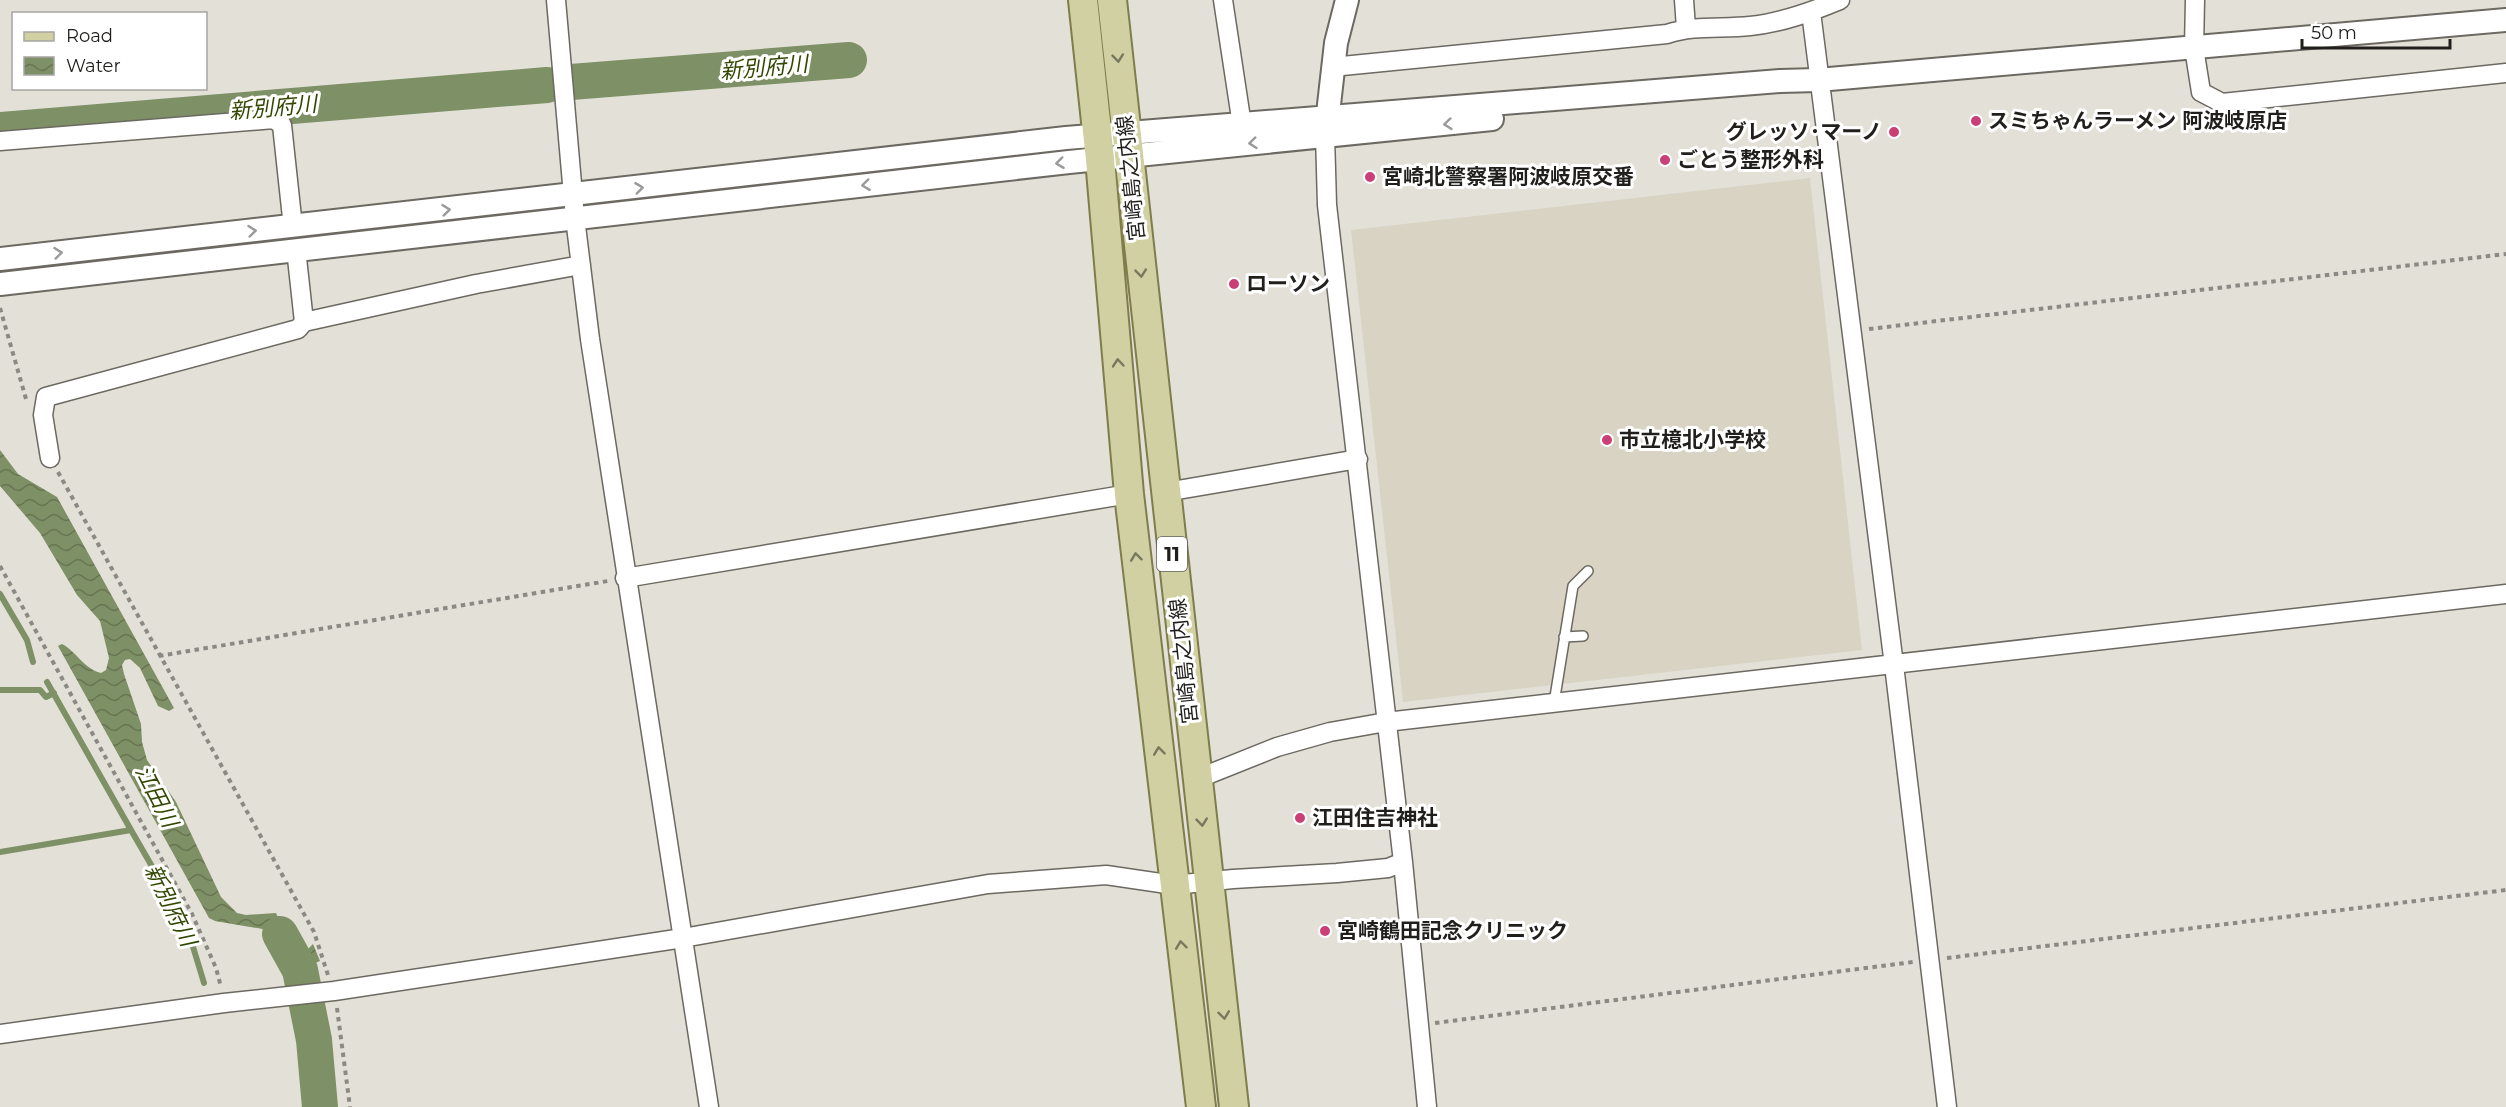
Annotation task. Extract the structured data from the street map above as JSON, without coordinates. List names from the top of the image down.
{
  "streets": {
    "main road": ["宮崎島之内線", "11"]
  },
  "water": ["新別府川", "江田川"],
  "places": [
    "スミちゃんラーメン 阿波岐原店",
    "グレッソ･マーノ",
    "ごとう整形外科",
    "宮崎北警察署阿波岐原交番",
    "ローソン",
    "市立檍北小学校",
    "江田住吉神社",
    "宮崎鶴田記念クリニック"
  ],
  "legend": ["Road", "Water"],
  "scale_bar": "50 m"
}
